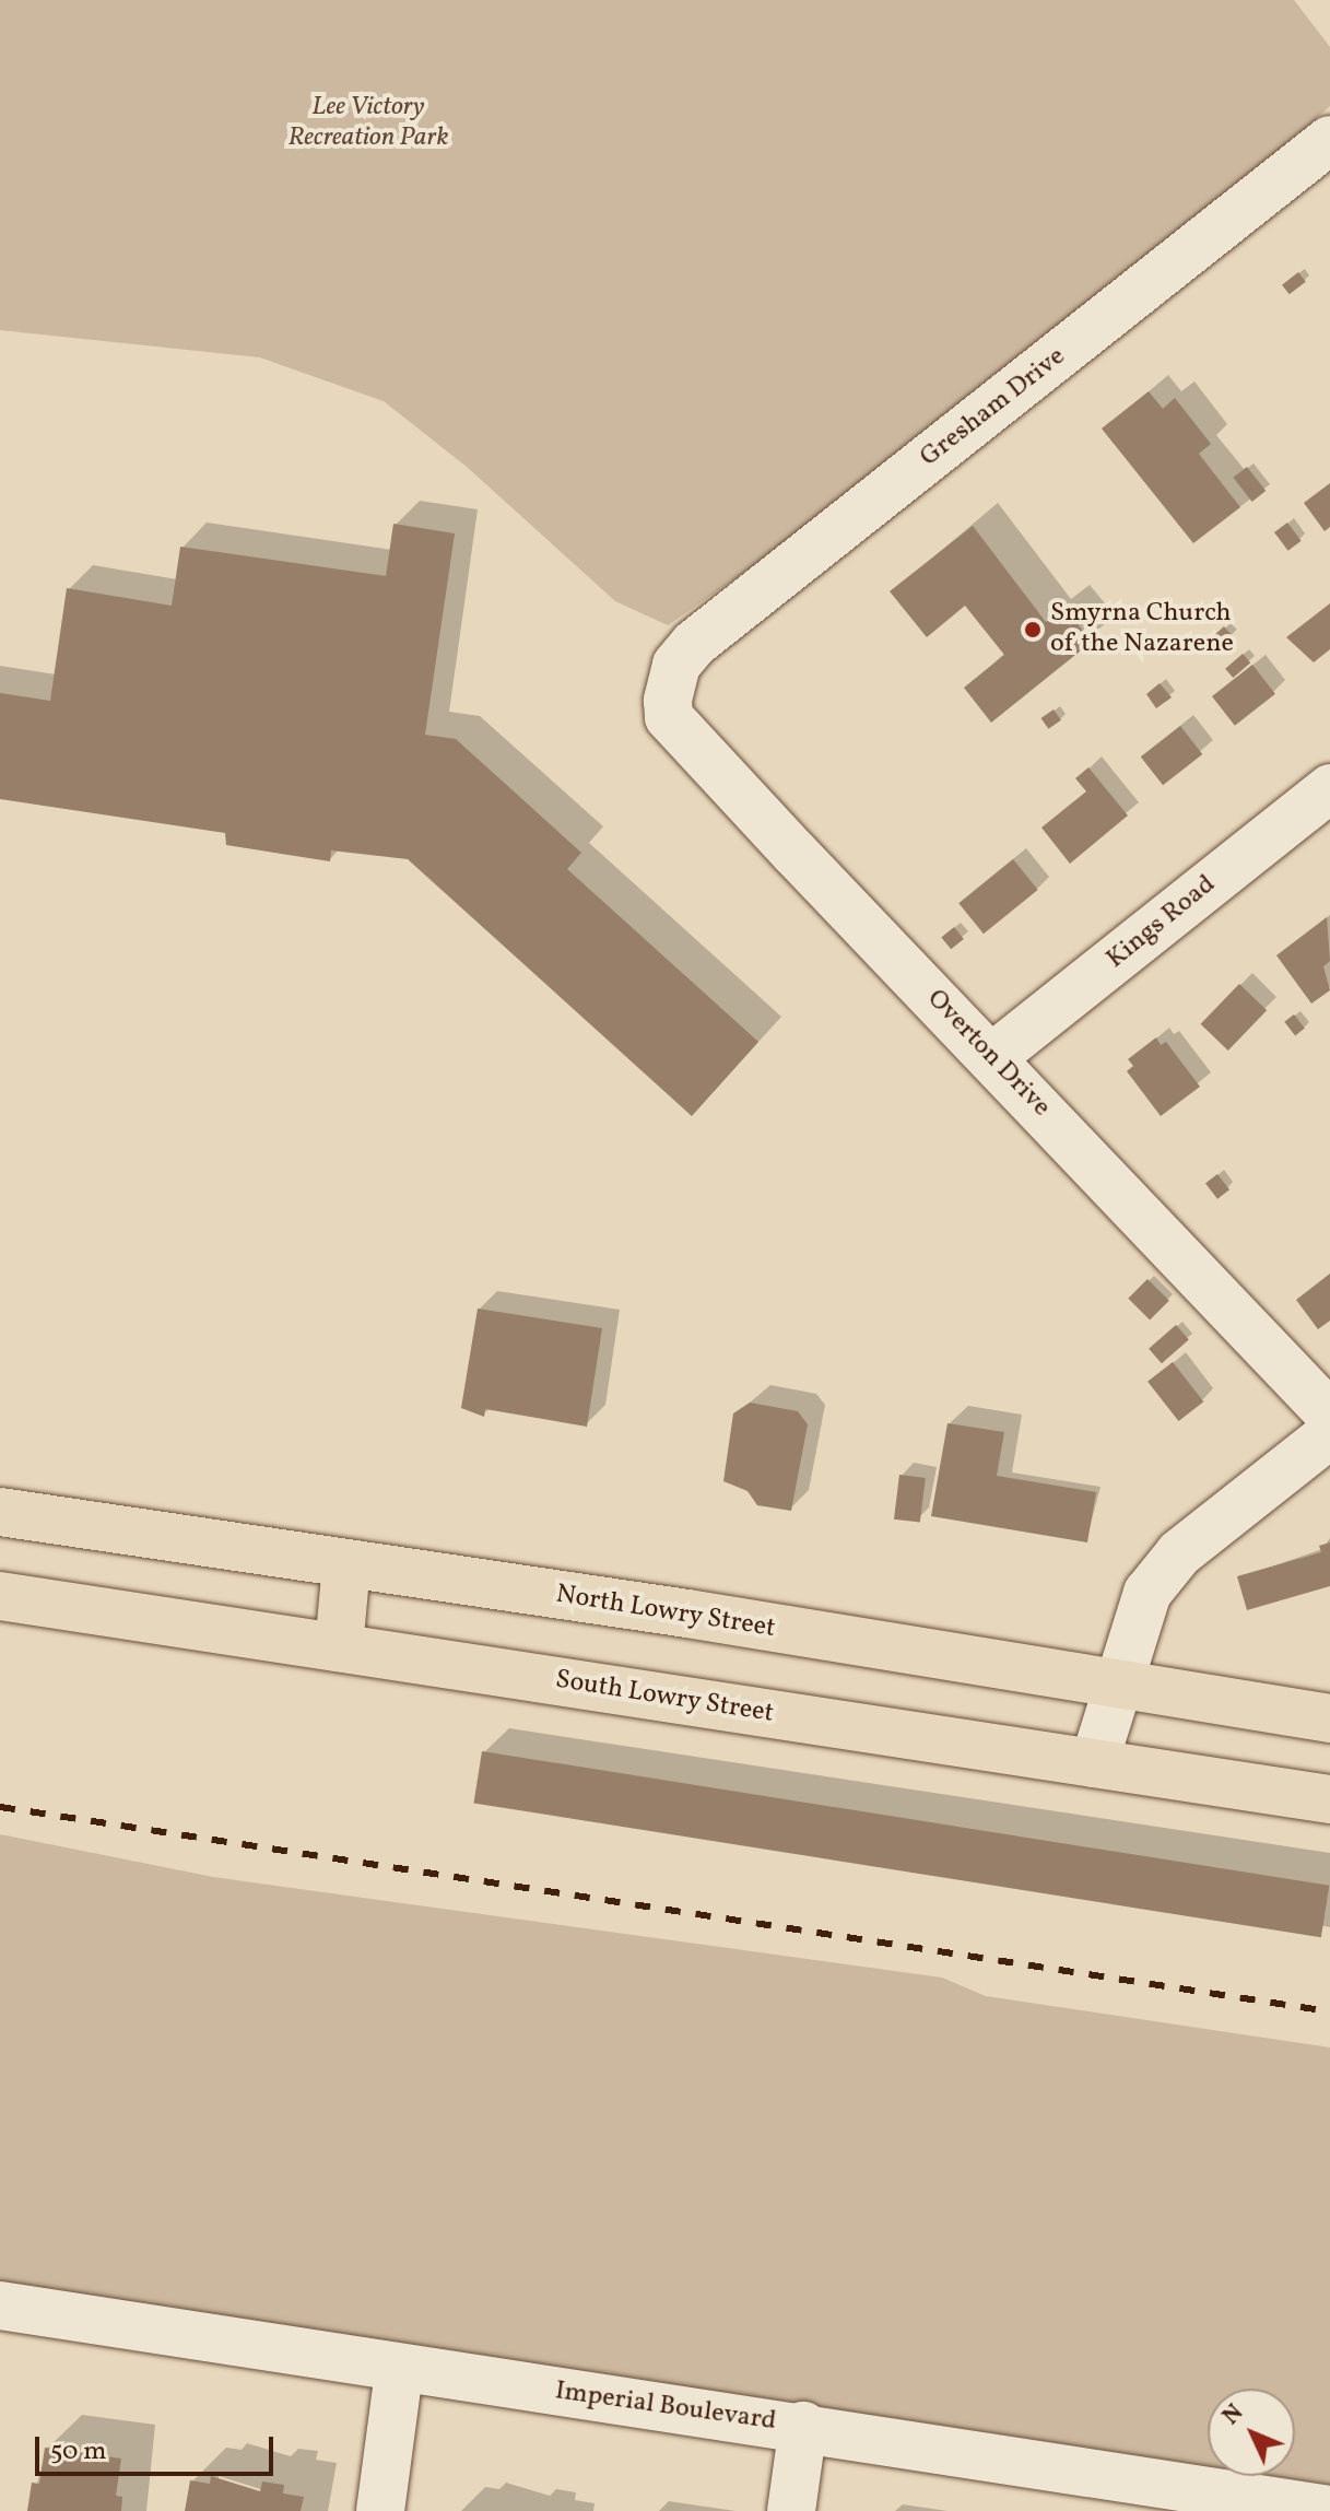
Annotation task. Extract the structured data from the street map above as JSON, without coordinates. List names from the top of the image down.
{
  "streets": {
    "main road": ["North Lowry Street", "South Lowry Street"],
    "street": [
      "Gresham Drive",
      "Kings Road",
      "Overton Drive",
      "Imperial Boulevard"
    ]
  },
  "crossings": [
    ["Gresham Drive", "Overton Drive"],
    ["Kings Road", "Overton Drive"]
  ],
  "parks": ["Lee Victory Recreation Park"],
  "places": ["Smyrna Church of the Nazarene"],
  "scale_bar": "50 m",
  "north": "top left"
}
